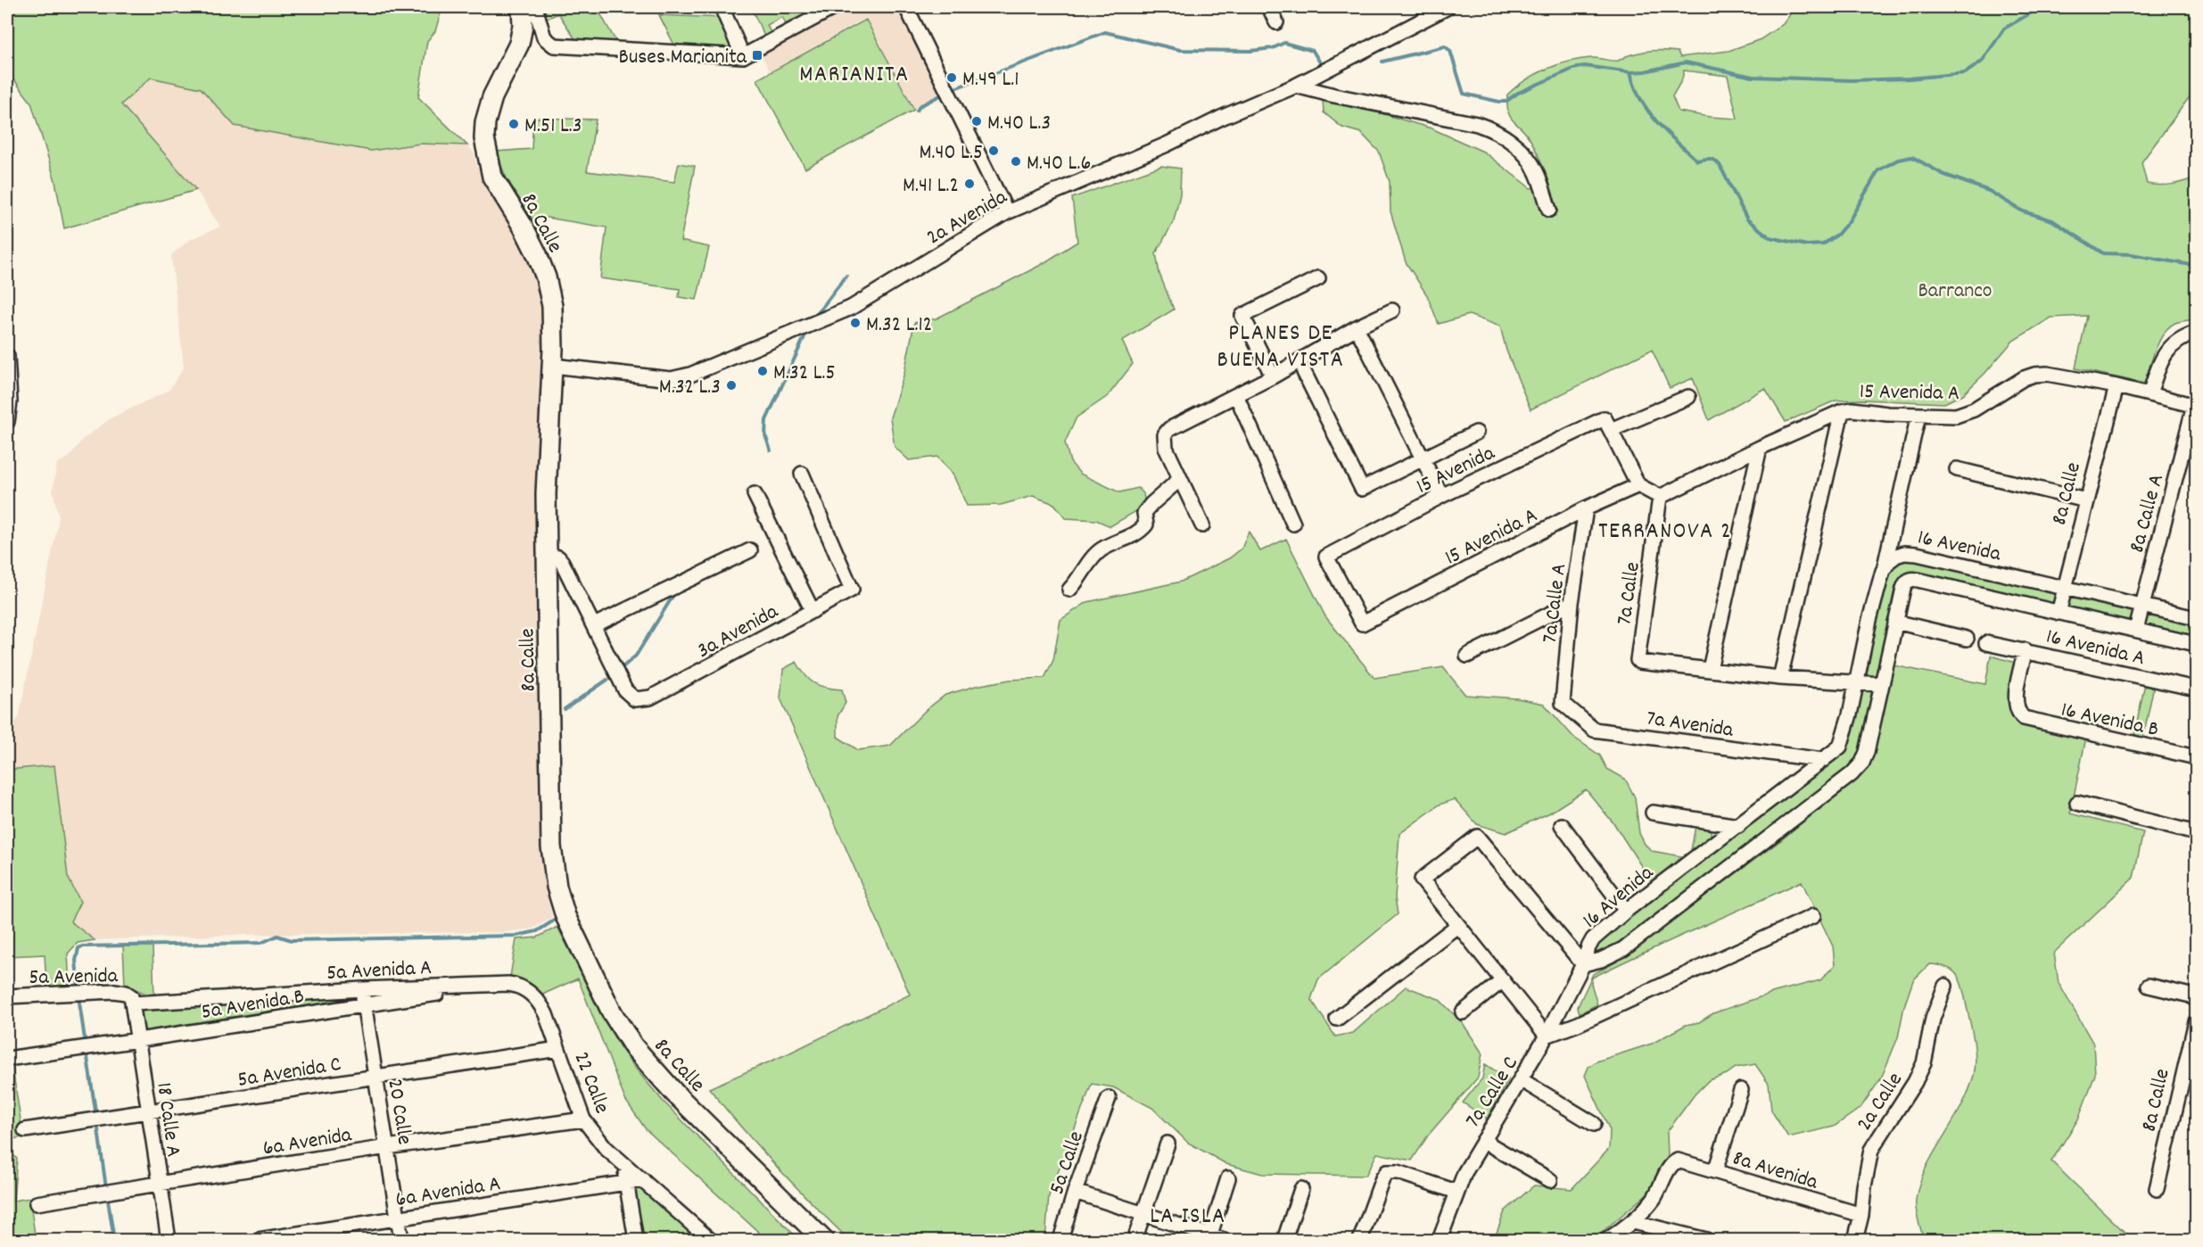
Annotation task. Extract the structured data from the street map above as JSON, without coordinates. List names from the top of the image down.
{
  "streets": {
    "main road": ["8a Calle"],
    "street": [
      "2a Avenida",
      "15 Avenida A",
      "15 Avenida",
      "8a Calle A",
      "16 Avenida",
      "7a Calle",
      "7a Calle A",
      "3a Avenida",
      "16 Avenida A",
      "16 Avenida B",
      "7a Avenida",
      "5a Avenida A",
      "5a Avenida",
      "5a Avenida B",
      "5a Avenida C",
      "22 Calle",
      "7a Calle C",
      "2a Calle",
      "20 Calle",
      "18 Calle A",
      "6a Avenida",
      "5a Calle",
      "8a Avenida",
      "6a Avenida A"
    ]
  },
  "crossings": [
    ["2a Avenida", "8a Calle"],
    ["8a Calle", "15 Avenida A"],
    ["8a Calle", "16 Avenida"],
    ["15 Avenida A", "15 Avenida"],
    ["15 Avenida A", "8a Calle A"],
    ["15 Avenida A", "7a Calle"],
    ["15 Avenida A", "7a Calle A"],
    ["8a Calle A", "16 Avenida"],
    ["16 Avenida", "7a Avenida"],
    ["16 Avenida", "7a Calle C"],
    ["7a Calle A", "7a Avenida"],
    ["16 Avenida A", "16 Avenida B"],
    ["5a Avenida A", "5a Avenida"],
    ["5a Avenida A", "5a Avenida B"],
    ["5a Avenida A", "22 Calle"],
    ["5a Avenida A", "20 Calle"],
    ["5a Avenida A", "18 Calle A"],
    ["5a Avenida", "18 Calle A"],
    ["5a Avenida B", "22 Calle"],
    ["5a Avenida B", "20 Calle"],
    ["5a Avenida B", "18 Calle A"],
    ["5a Avenida C", "22 Calle"],
    ["5a Avenida C", "20 Calle"],
    ["5a Avenida C", "18 Calle A"],
    ["22 Calle", "6a Avenida"],
    ["22 Calle", "6a Avenida A"],
    ["2a Calle", "8a Avenida"],
    ["20 Calle", "6a Avenida"],
    ["20 Calle", "6a Avenida A"],
    ["18 Calle A", "6a Avenida"]
  ],
  "districts": [
    "MARIANITA",
    "PLANES DE BUENA VISTA",
    "TERRANOVA 2",
    "LA ISLA"
  ],
  "parks": ["Barranco"],
  "places": {
    "transit": ["Buses Marianita"],
    "other": [
      "M.49 L.1",
      "M.40 L.3",
      "M.51 L.3",
      "M.40 L.5",
      "M.40 L.6",
      "M.41 L.2",
      "M.32 L.12",
      "M.32 L.5",
      "M.32 L.3"
    ]
  }
}
